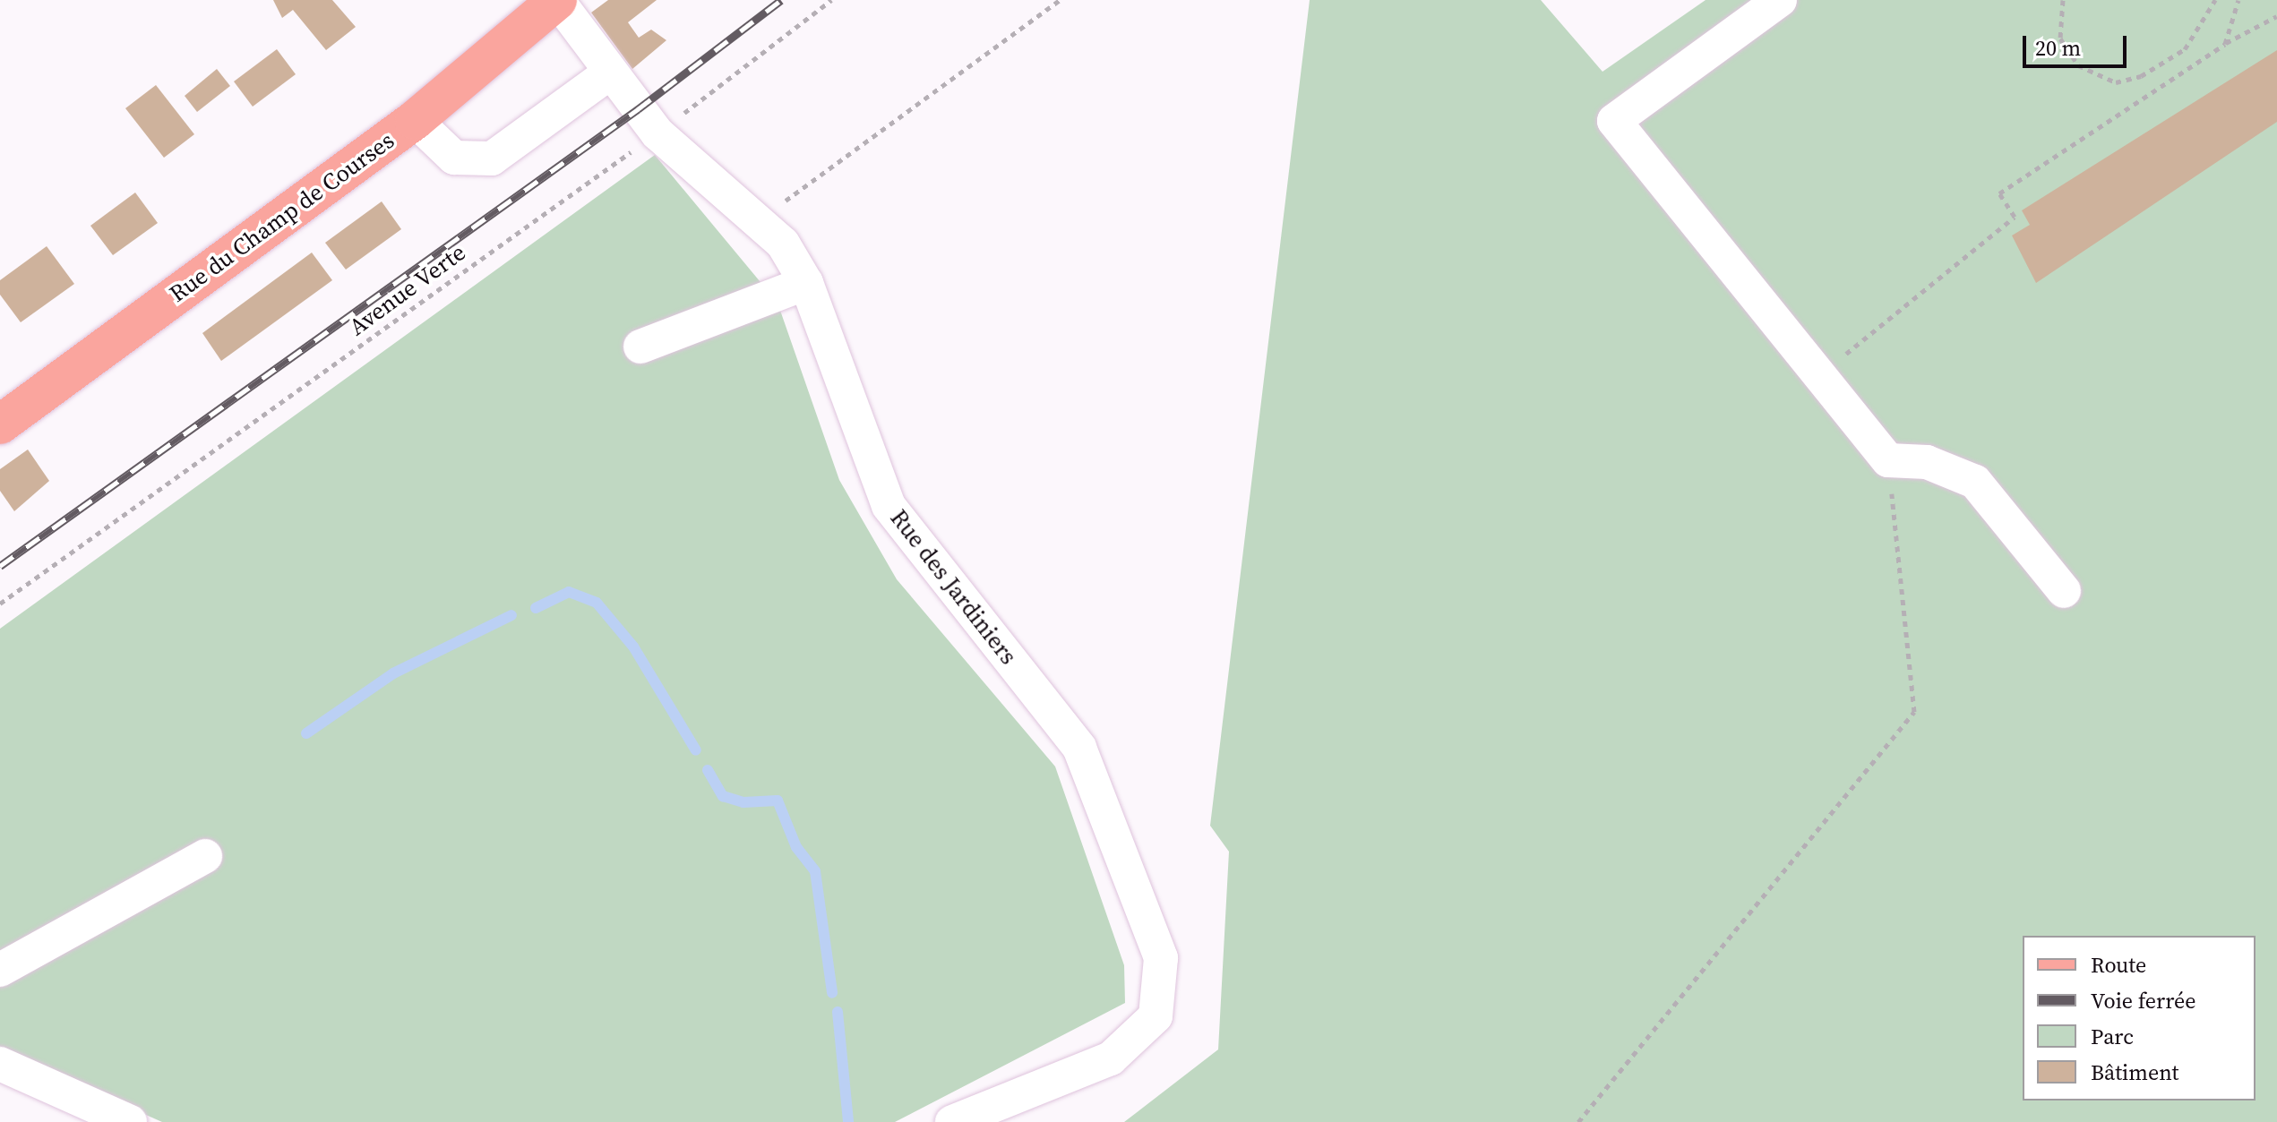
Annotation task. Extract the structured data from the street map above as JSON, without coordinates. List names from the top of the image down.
{
  "streets": {
    "main road": ["Rue du Champ de Courses"],
    "street": ["Rue des Jardiniers"],
    "path": ["Avenue Verte"]
  },
  "crossings": [
    ["Rue du Champ de Courses", "Rue des Jardiniers"],
    ["Avenue Verte", "Rue des Jardiniers"]
  ],
  "legend": [
    "Route",
    "Voie ferrée",
    "Parc",
    "Bâtiment"
  ],
  "scale_bar": "20 m"
}
